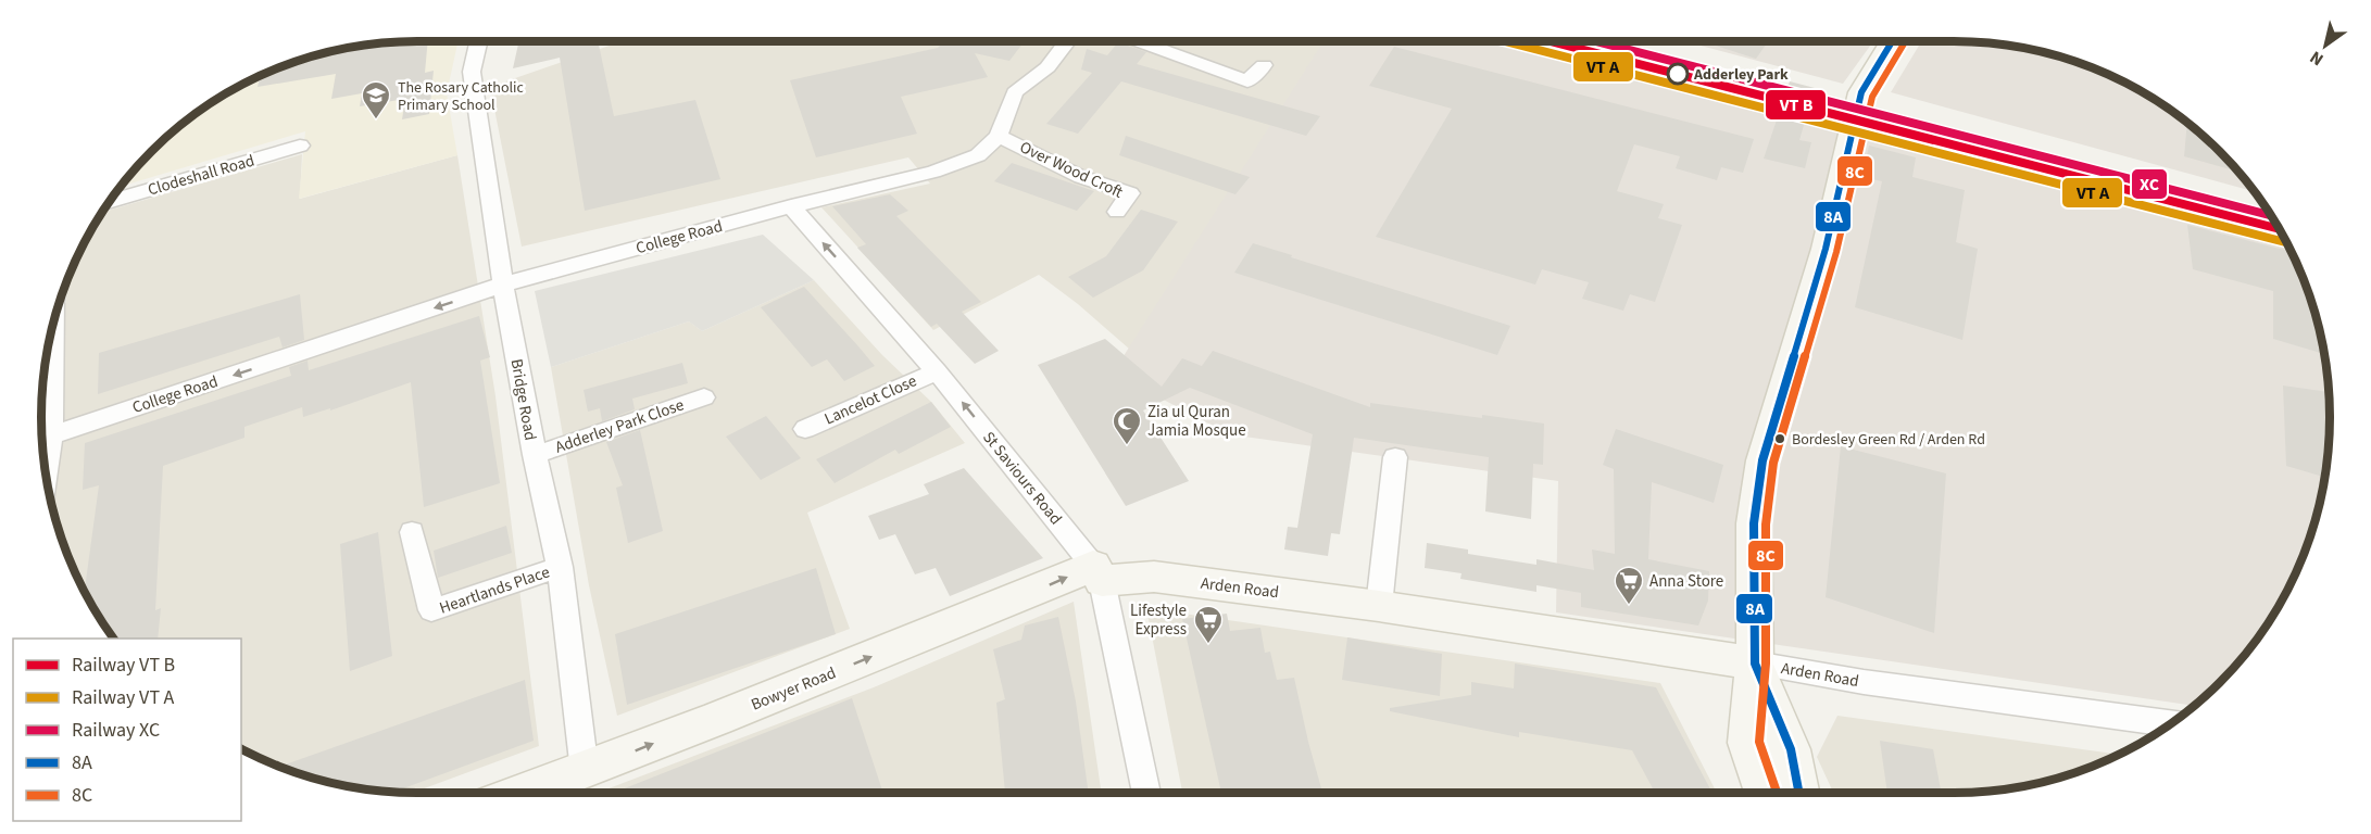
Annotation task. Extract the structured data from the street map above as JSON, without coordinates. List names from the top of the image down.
{
  "streets": {
    "main road": ["Arden Road", "Bowyer Road"],
    "street": [
      "Over Wood Croft",
      "Clodeshall Road",
      "College Road",
      "Bridge Road",
      "Lancelot Close",
      "Adderley Park Close",
      "St Saviours Road",
      "Heartlands Place"
    ]
  },
  "crossings": [
    ["Over Wood Croft", "College Road"],
    ["College Road", "Bridge Road"],
    ["College Road", "St Saviours Road"],
    ["Bridge Road", "Adderley Park Close"],
    ["Bridge Road", "Heartlands Place"],
    ["Bridge Road", "Bowyer Road"],
    ["Lancelot Close", "St Saviours Road"],
    ["St Saviours Road", "Arden Road"],
    ["St Saviours Road", "Bowyer Road"],
    ["Arden Road", "Bowyer Road"]
  ],
  "one_way": ["College Road", "St Saviours Road", "Bowyer Road"],
  "places": {
    "other": ["Adderley Park", "Bordesley Green Rd / Arden Rd"],
    "school or university": ["The Rosary Catholic Primary School"],
    "mosque": ["Zia ul Quran Jamia Mosque"],
    "supermarket": ["Anna Store", "Lifestyle Express"]
  },
  "lines": ["rail line XC", "transit line 8A", "transit line 8C"],
  "legend": [
    "Railway VT B",
    "Railway VT A",
    "Railway XC",
    "8A",
    "8C"
  ],
  "north": "bottom left"
}
